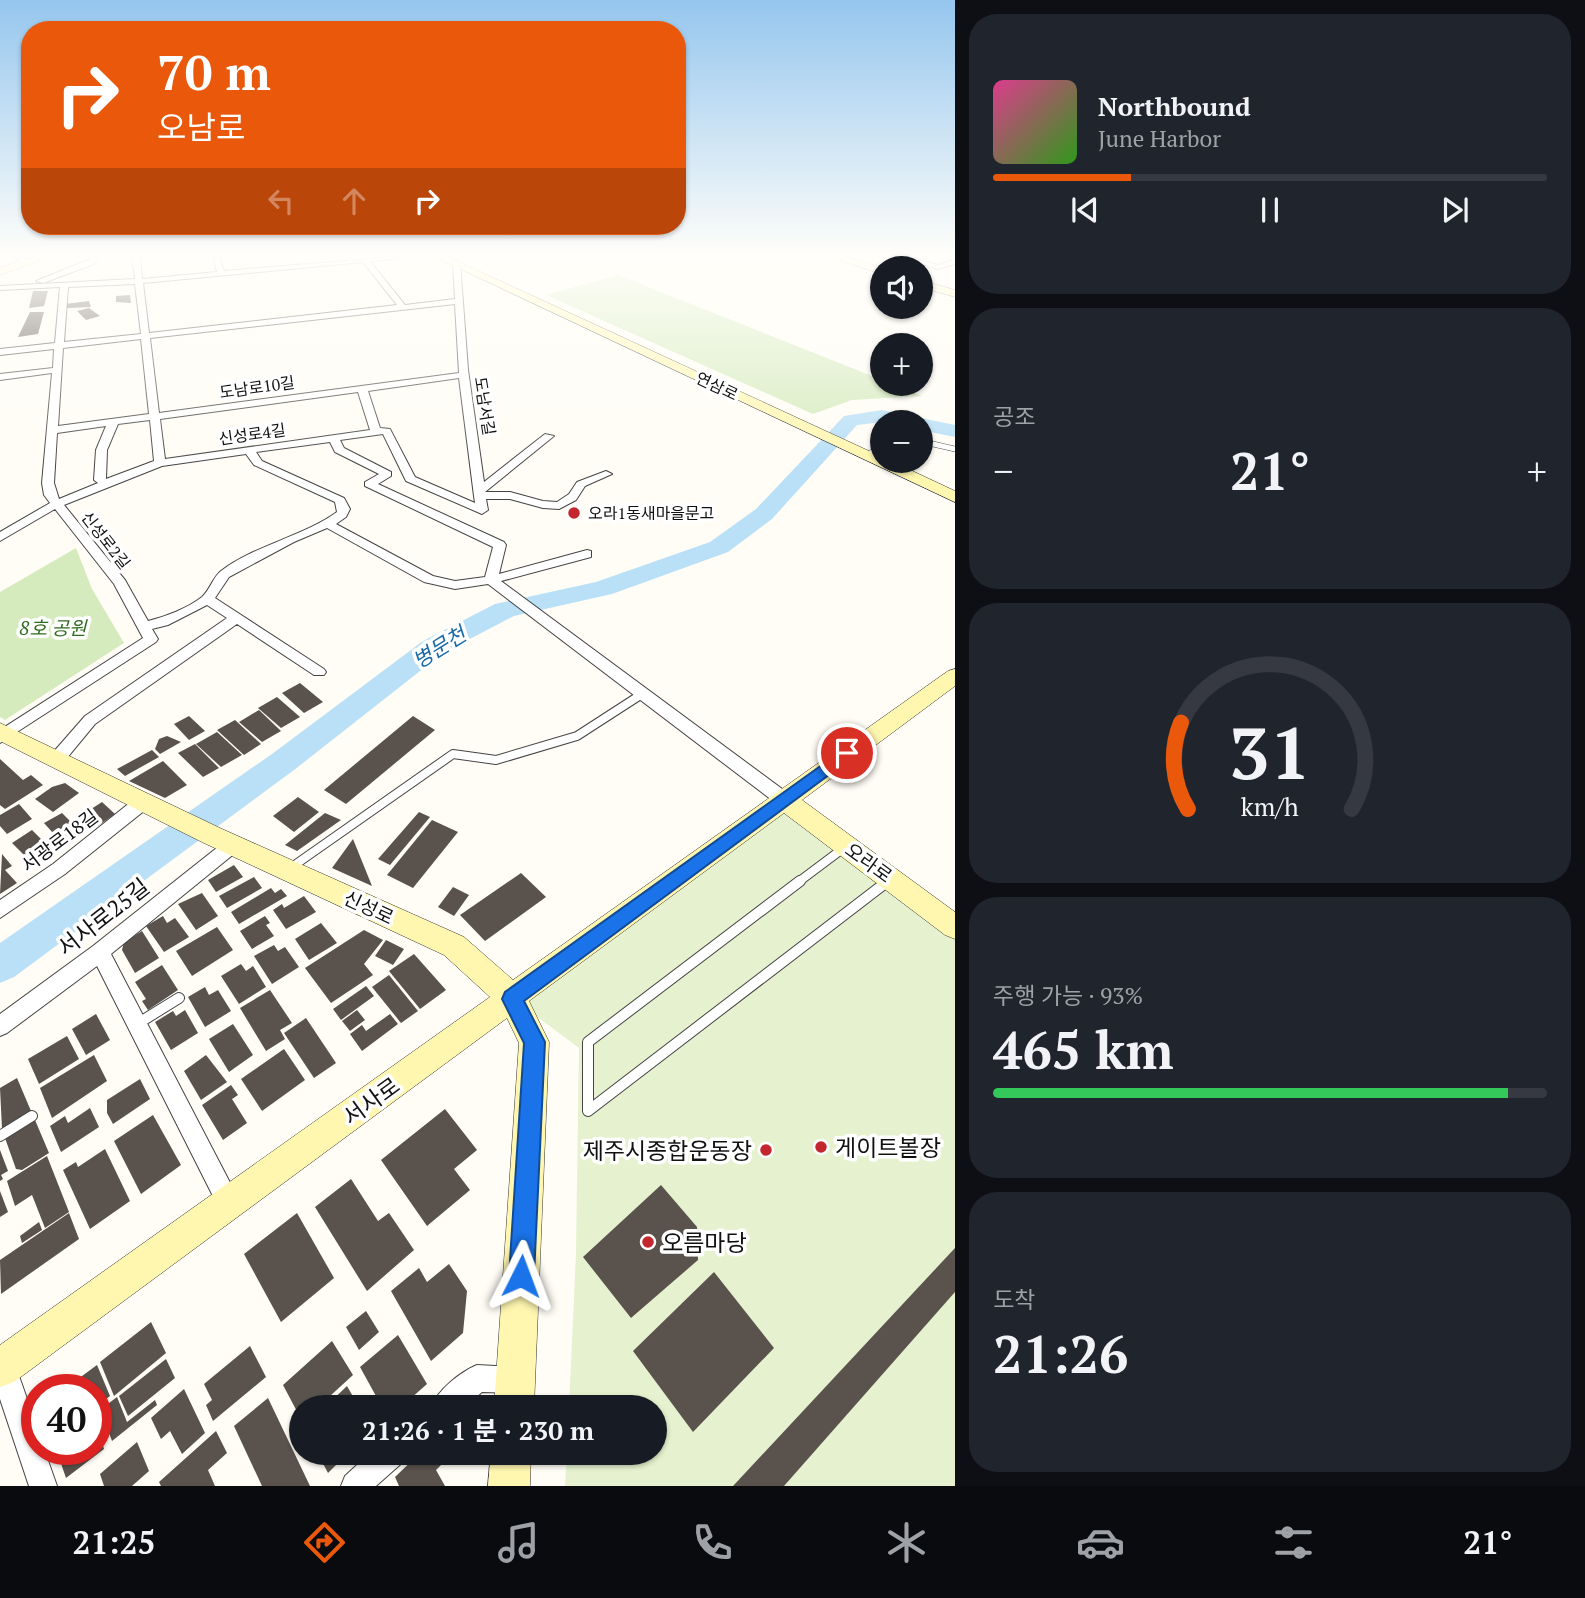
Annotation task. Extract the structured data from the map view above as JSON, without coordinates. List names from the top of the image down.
{
  "streets": {
    "street": [
      "연삼로",
      "도남로10길",
      "도남서길",
      "신성로4길",
      "신성로2길",
      "서광로18길",
      "오라로",
      "신성로",
      "서사로25길",
      "서사로"
    ]
  },
  "crossings": [
    ["도남로10길", "신성로2길"],
    ["도남서길", "신성로4길"],
    ["신성로4길", "신성로2길"],
    ["서광로18길", "신성로"],
    ["오라로", "서사로"],
    ["신성로", "서사로25길"],
    ["신성로", "서사로"]
  ],
  "water": ["병문천"],
  "parks": ["8호 공원"],
  "places": [
    "오라1동새마을문고",
    "게이트볼장",
    "제주시종합운동장",
    "오름마당"
  ],
  "page": {
    "turn": ["70 m", "오남로"],
    "song": ["Northbound", "June Harbor"],
    "map_buttons": ["+", "−"],
    "tile": [
      "공조",
      ["주행 가능 · 93%", "465 km"],
      ["도착", "21:26"]
    ],
    "heat": ["−", "21°", "+"],
    "limit": "40",
    "trip": "21:26 · 1 분 · 230 m",
    "tabs": ["21:25", "21°"],
    "gauge": ["31", "km/h"]
  }
}
